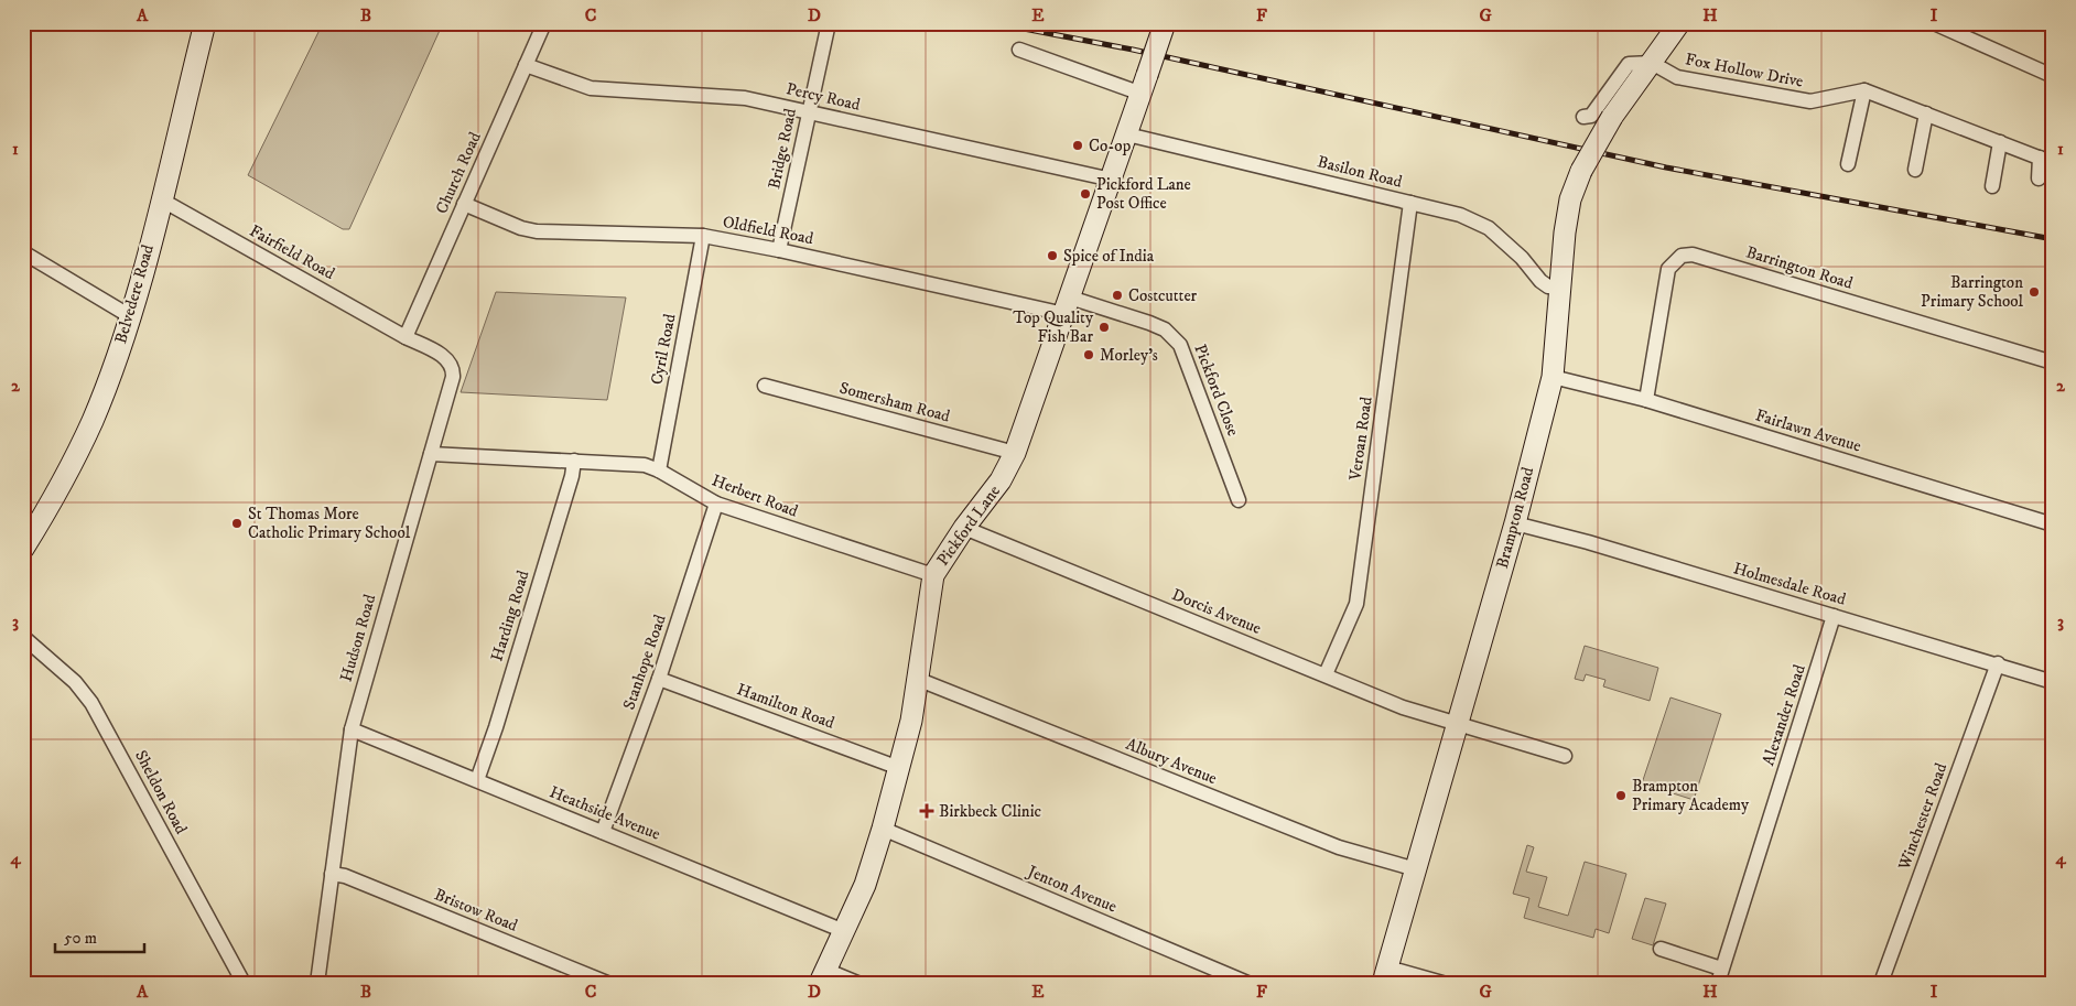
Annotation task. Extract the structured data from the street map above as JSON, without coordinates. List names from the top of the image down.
{
  "streets": {
    "street": [
      "Fox Hollow Drive",
      "Percy Road",
      "Bridge Road",
      "Basilon Road",
      "Church Road",
      "Oldfield Road",
      "Fairfield Road",
      "Barrington Road",
      "Belvedere Road",
      "Cyril Road",
      "Pickford Close",
      "Somersham Road",
      "Fairlawn Avenue",
      "Veroan Road",
      "Herbert Road",
      "Brampton Road",
      "Pickford Lane",
      "Holmesdale Road",
      "Dorcis Avenue",
      "Harding Road",
      "Hudson Road",
      "Stanhope Road",
      "Hamilton Road",
      "Alexander Road",
      "Albury Avenue",
      "Sheldon Road",
      "Heathside Avenue",
      "Winchester Road",
      "Jenton Avenue",
      "Bristow Road"
    ]
  },
  "crossings": [
    ["Fox Hollow Drive", "Brampton Road"],
    ["Percy Road", "Bridge Road"],
    ["Percy Road", "Church Road"],
    ["Percy Road", "Pickford Lane"],
    ["Bridge Road", "Oldfield Road"],
    ["Basilon Road", "Veroan Road"],
    ["Basilon Road", "Brampton Road"],
    ["Basilon Road", "Pickford Lane"],
    ["Church Road", "Oldfield Road"],
    ["Church Road", "Fairfield Road"],
    ["Church Road", "Hudson Road"],
    ["Oldfield Road", "Cyril Road"],
    ["Oldfield Road", "Pickford Close"],
    ["Oldfield Road", "Pickford Lane"],
    ["Fairfield Road", "Belvedere Road"],
    ["Fairfield Road", "Hudson Road"],
    ["Barrington Road", "Fairlawn Avenue"],
    ["Cyril Road", "Herbert Road"],
    ["Pickford Close", "Pickford Lane"],
    ["Somersham Road", "Pickford Lane"],
    ["Fairlawn Avenue", "Brampton Road"],
    ["Veroan Road", "Dorcis Avenue"],
    ["Herbert Road", "Pickford Lane"],
    ["Herbert Road", "Harding Road"],
    ["Herbert Road", "Hudson Road"],
    ["Herbert Road", "Stanhope Road"],
    ["Brampton Road", "Holmesdale Road"],
    ["Brampton Road", "Dorcis Avenue"],
    ["Brampton Road", "Albury Avenue"],
    ["Pickford Lane", "Dorcis Avenue"],
    ["Pickford Lane", "Hamilton Road"],
    ["Pickford Lane", "Albury Avenue"],
    ["Pickford Lane", "Heathside Avenue"],
    ["Pickford Lane", "Jenton Avenue"],
    ["Holmesdale Road", "Alexander Road"],
    ["Holmesdale Road", "Winchester Road"],
    ["Harding Road", "Heathside Avenue"],
    ["Hudson Road", "Heathside Avenue"],
    ["Hudson Road", "Bristow Road"],
    ["Stanhope Road", "Hamilton Road"],
    ["Stanhope Road", "Heathside Avenue"]
  ],
  "places": {
    "other": [
      "Co-op",
      "Pickford Lane Post Office",
      "Spice of India",
      "Barrington Primary School",
      "Costcutter",
      "Top Quality Fish Bar",
      "Morley's",
      "St Thomas More Catholic Primary School",
      "Brampton Primary Academy"
    ],
    "health": ["Birkbeck Clinic"]
  },
  "scale_bar": "50 m",
  "grid": {
    "columns": [
      "A",
      "B",
      "C",
      "D",
      "E",
      "F",
      "G",
      "H",
      "I"
    ],
    "rows": [
      "1",
      "2",
      "3",
      "4"
    ]
  }
}
